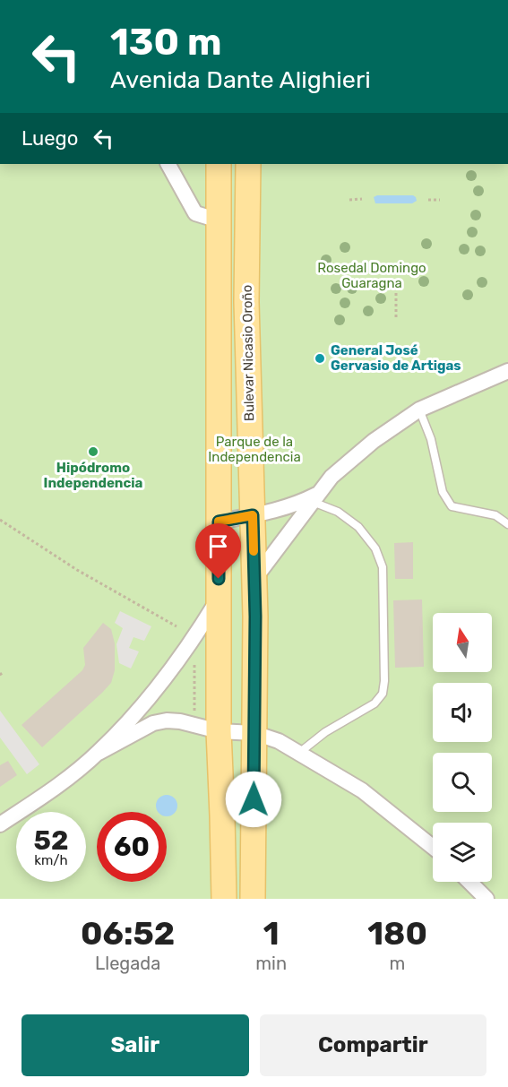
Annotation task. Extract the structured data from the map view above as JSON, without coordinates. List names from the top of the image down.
{
  "streets": {
    "main road": ["Bulevar Nicasio Oroño"]
  },
  "parks": ["Rosedal Domingo Guaragna", "Parque de la Independencia"],
  "places": ["General José Gervasio de Artigas", "Hipódromo Independencia"],
  "north": "top",
  "page": {
    "turn": ["130 m", "Avenida Dante Alighieri"],
    "then": "Luego",
    "speed": "52 km/h",
    "limit": "60",
    "eta": [
      "06:52",
      "Llegada",
      "1",
      "min",
      "180",
      "m"
    ],
    "buttons": ["Salir", "Compartir"]
  }
}
